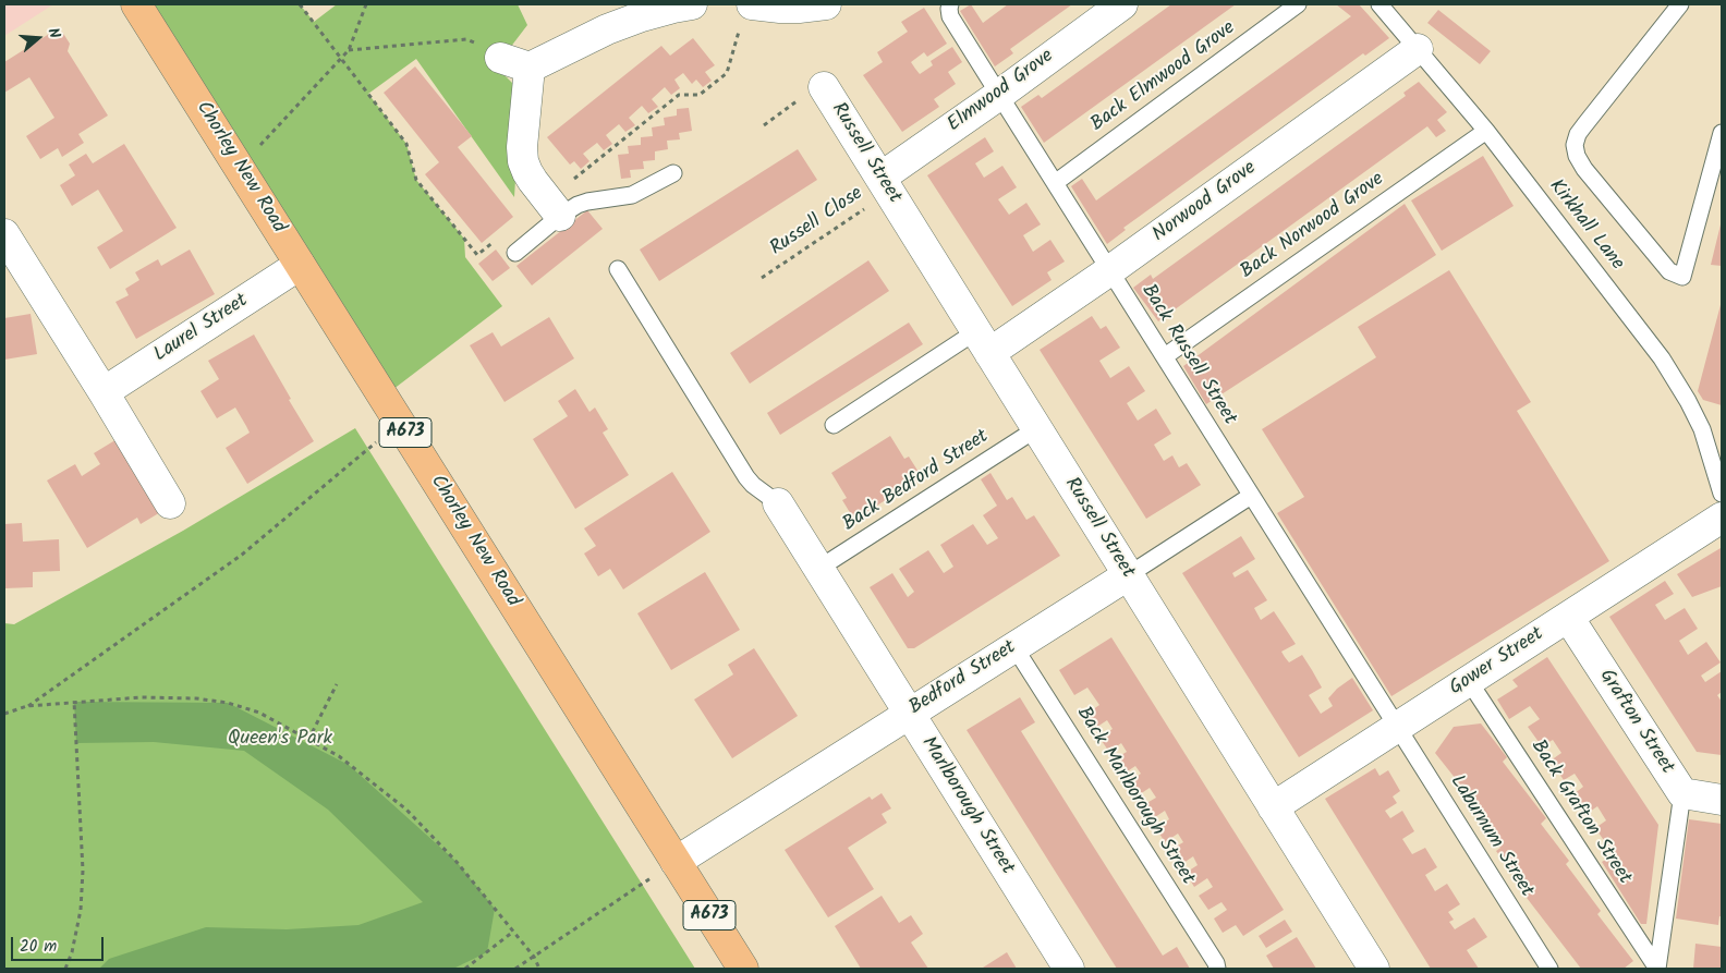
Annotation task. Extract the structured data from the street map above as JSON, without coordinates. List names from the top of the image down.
{
  "streets": {
    "main road": ["Chorley New Road", "A673"],
    "street": [
      "Elmwood Grove",
      "Russell Street",
      "Norwood Grove",
      "Laurel Street",
      "Gower Street",
      "Bedford Street",
      "Grafton Street",
      "Marlborough Street"
    ],
    "lane": [
      "Back Elmwood Grove",
      "Kirkhall Lane",
      "Back Norwood Grove",
      "Back Russell Street",
      "Back Bedford Street",
      "Back Marlborough Street",
      "Back Grafton Street",
      "Laburnum Street"
    ],
    "path": ["Russell Close"]
  },
  "crossings": [
    ["Back Elmwood Grove", "Back Russell Street"],
    ["Elmwood Grove", "Russell Street"],
    ["Elmwood Grove", "Russell Close"],
    ["Elmwood Grove", "Back Russell Street"],
    ["Russell Street", "Norwood Grove"],
    ["Russell Street", "Russell Close"],
    ["Russell Street", "Back Bedford Street"],
    ["Russell Street", "Gower Street"],
    ["Russell Street", "Bedford Street"],
    ["Chorley New Road", "Laurel Street"],
    ["Chorley New Road", "Bedford Street"],
    ["Norwood Grove", "Kirkhall Lane"],
    ["Norwood Grove", "Back Russell Street"],
    ["Kirkhall Lane", "Back Norwood Grove"],
    ["Back Norwood Grove", "Back Russell Street"],
    ["Back Russell Street", "Gower Street"],
    ["Back Russell Street", "Bedford Street"],
    ["Back Russell Street", "Laburnum Street"],
    ["Back Bedford Street", "Marlborough Street"],
    ["Gower Street", "Grafton Street"],
    ["Gower Street", "Back Grafton Street"],
    ["Gower Street", "Laburnum Street"],
    ["Bedford Street", "Back Marlborough Street"],
    ["Bedford Street", "Marlborough Street"]
  ],
  "parks": ["Queen's Park"],
  "scale_bar": "20 m",
  "north": "right"
}
